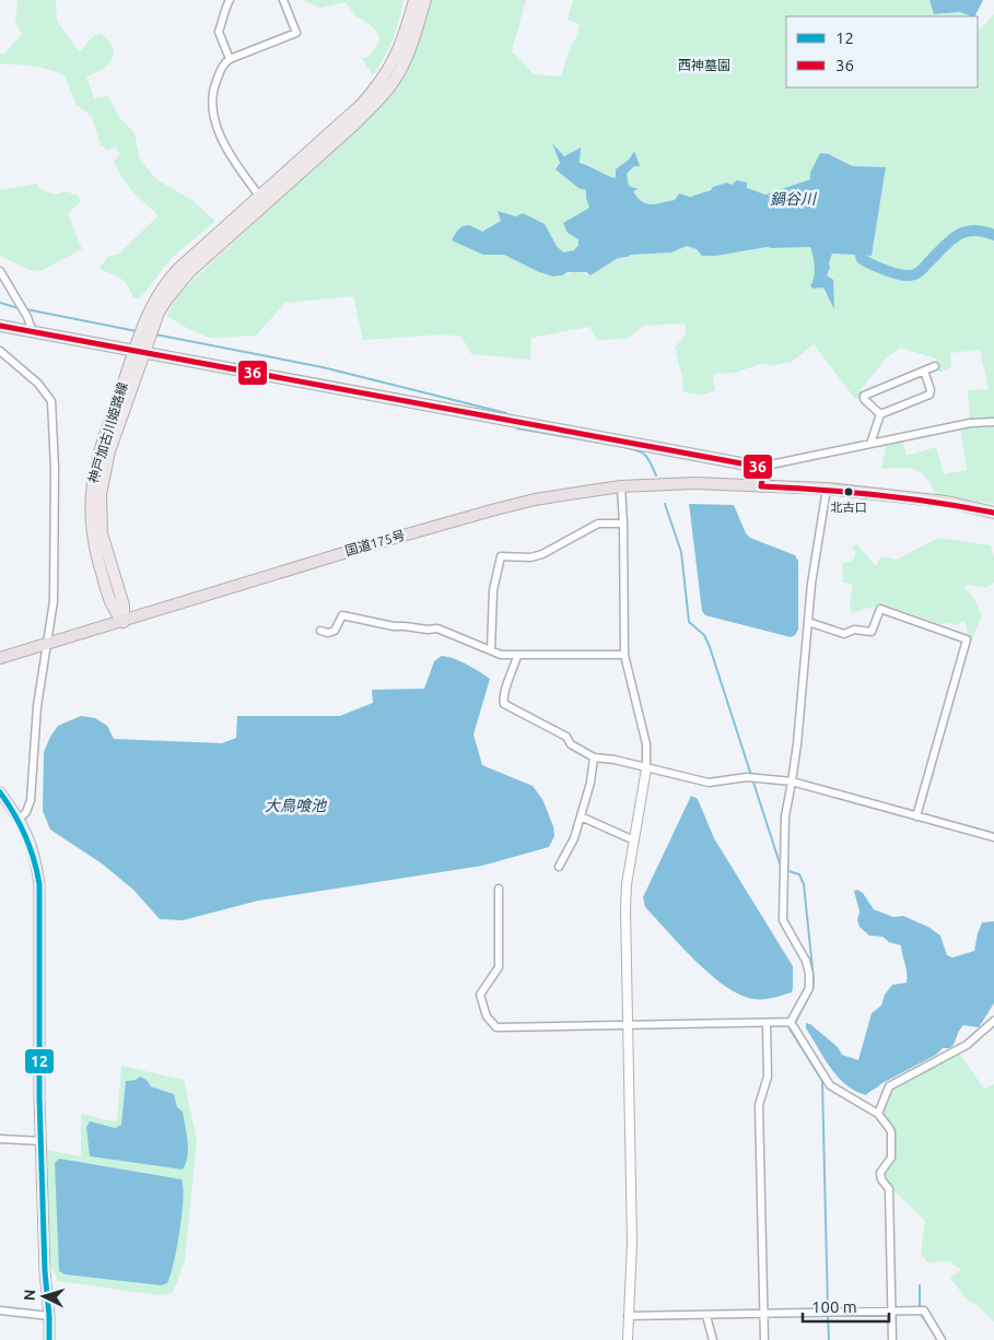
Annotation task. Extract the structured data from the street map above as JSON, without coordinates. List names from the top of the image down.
{
  "streets": {
    "highway": ["国道175号"],
    "main road": ["神戸加古川姫路線"]
  },
  "crossings": [
    ["神戸加古川姫路線", "国道175号"]
  ],
  "water": ["鍋谷川", "大鳥喰池"],
  "parks": ["西神墓園"],
  "places": ["北古口"],
  "lines": ["transit line 36", "transit line 12"],
  "legend": ["12", "36"],
  "scale_bar": "100 m",
  "north": "left"
}
